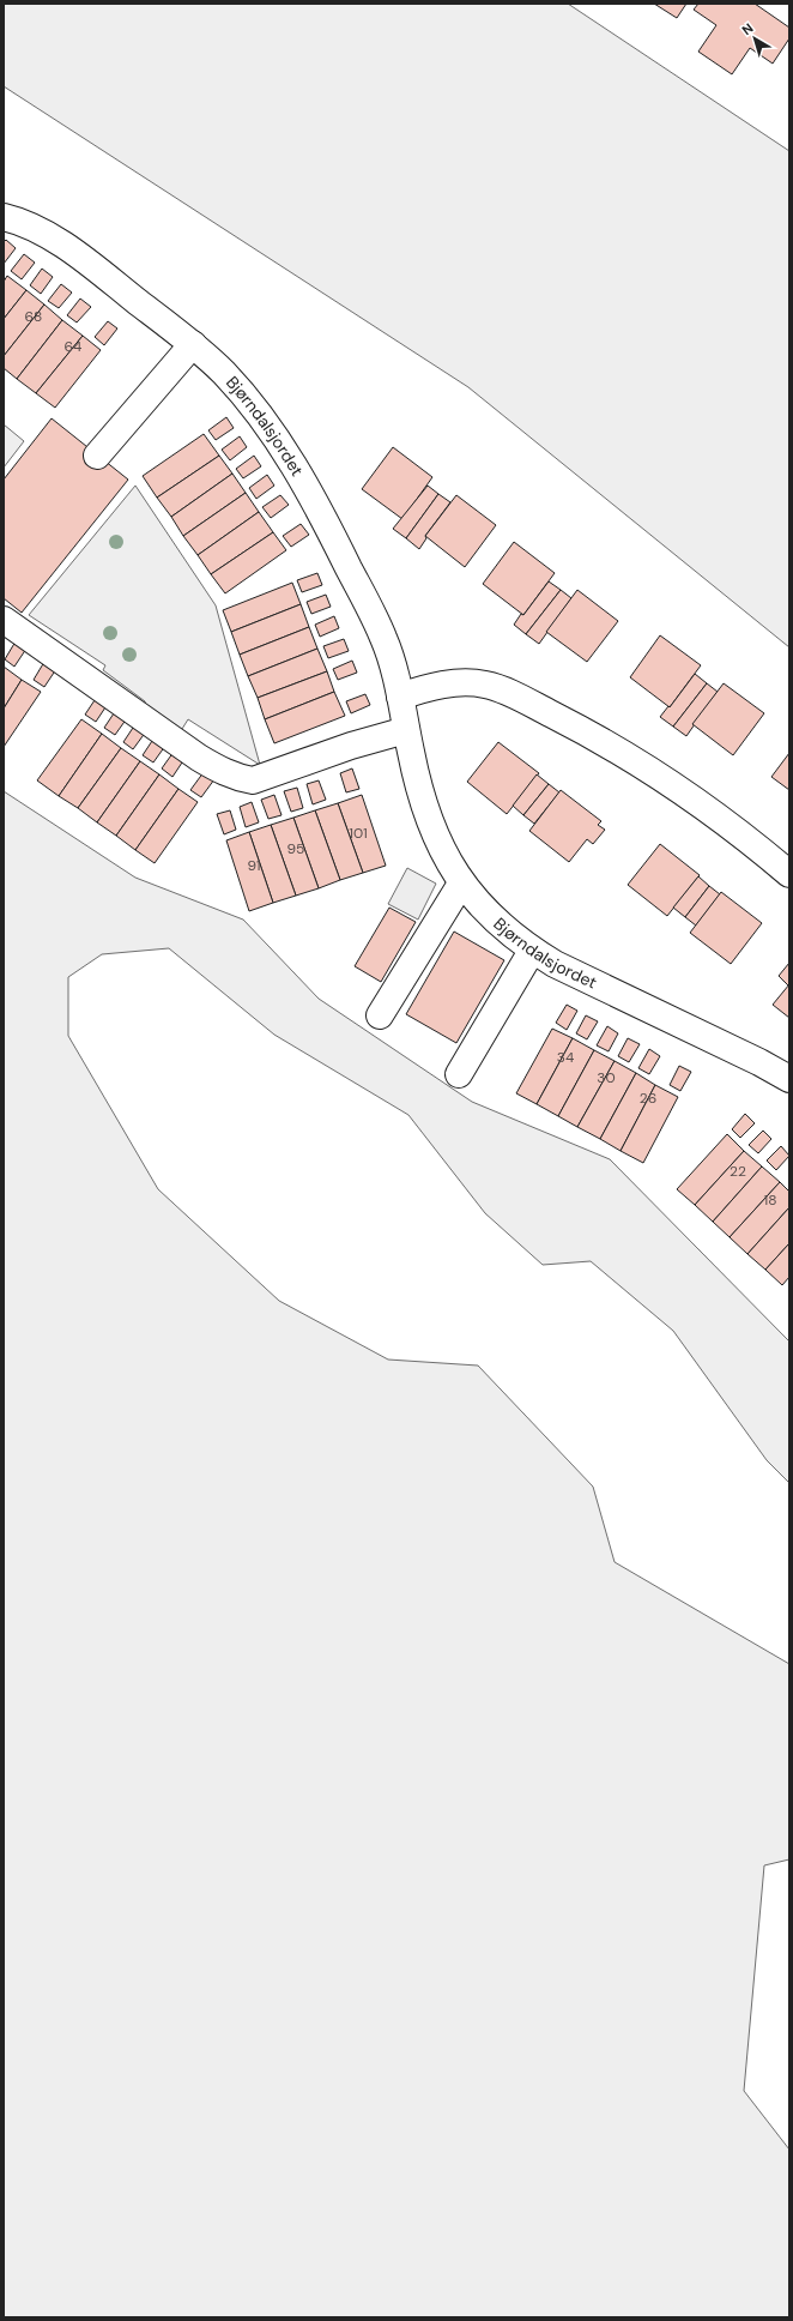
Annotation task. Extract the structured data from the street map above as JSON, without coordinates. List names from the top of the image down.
{
  "streets": {
    "street": ["Bjørndalsjordet"]
  },
  "house_numbers": [
    "68",
    "64",
    "101",
    "95",
    "91",
    "34",
    "30",
    "26",
    "22",
    "18"
  ],
  "north": "top left"
}
